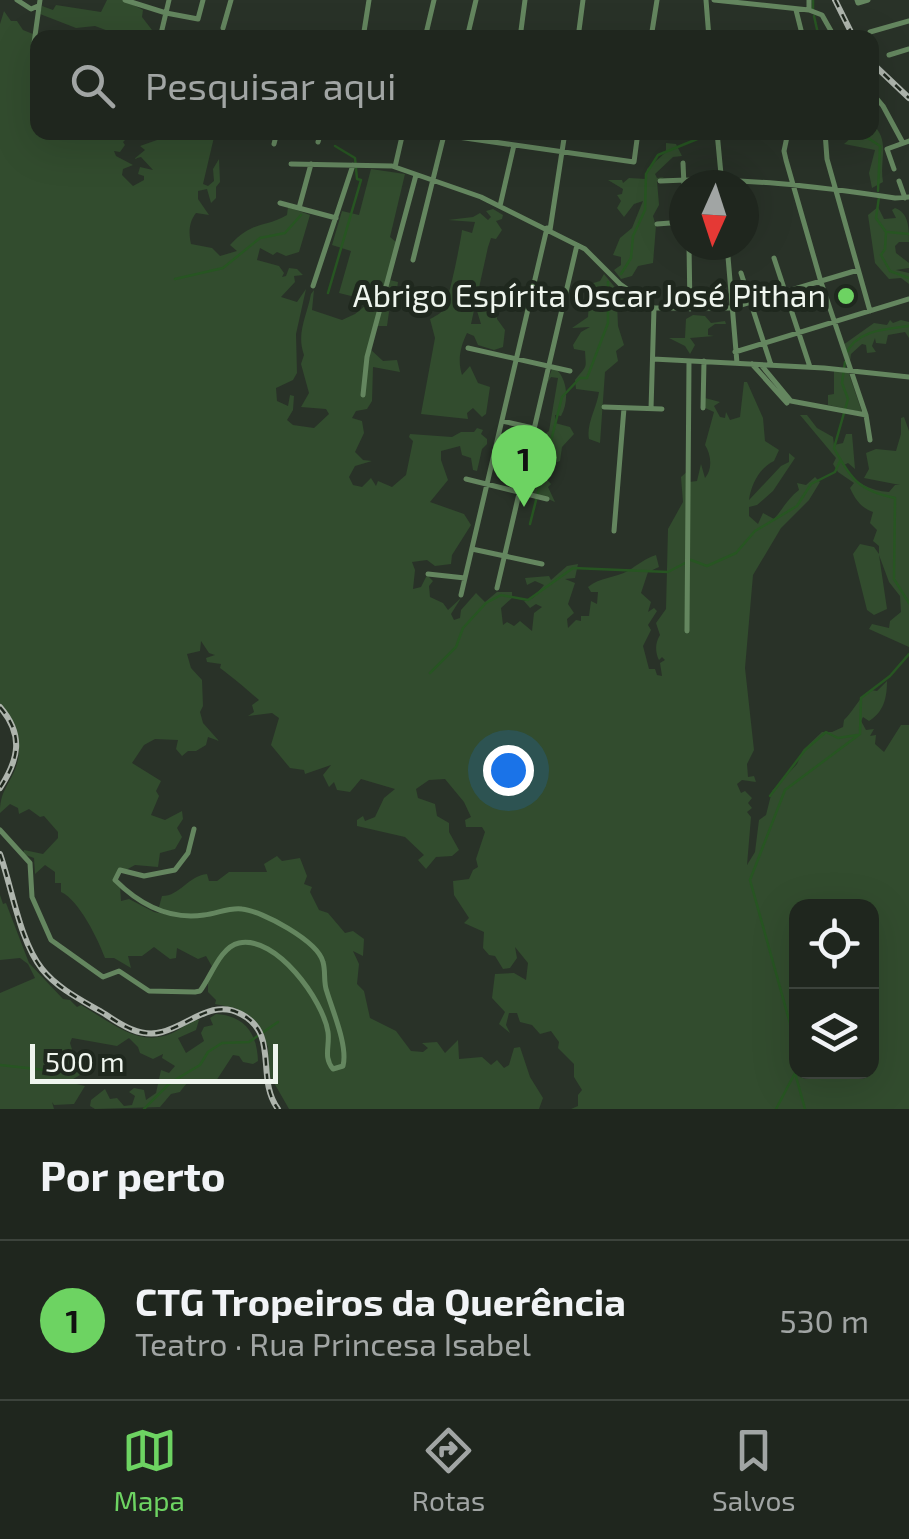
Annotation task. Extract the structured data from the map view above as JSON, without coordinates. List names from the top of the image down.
{
  "places": ["Abrigo Espírita Oscar José Pithan"],
  "scale_bar": "500 m",
  "north": "bottom",
  "page": {
    "search": "Pesquisar aqui",
    "pins": "1",
    "scale": "500 m",
    "heading": "Por perto",
    "list": [
      {
        "mark": "1",
        "name": "CTG Tropeiros da Querência",
        "note": "Teatro · Rua Princesa Isabel",
        "value": "530 m"
      }
    ],
    "nav": ["Mapa", "Rotas", "Salvos"]
  }
}
